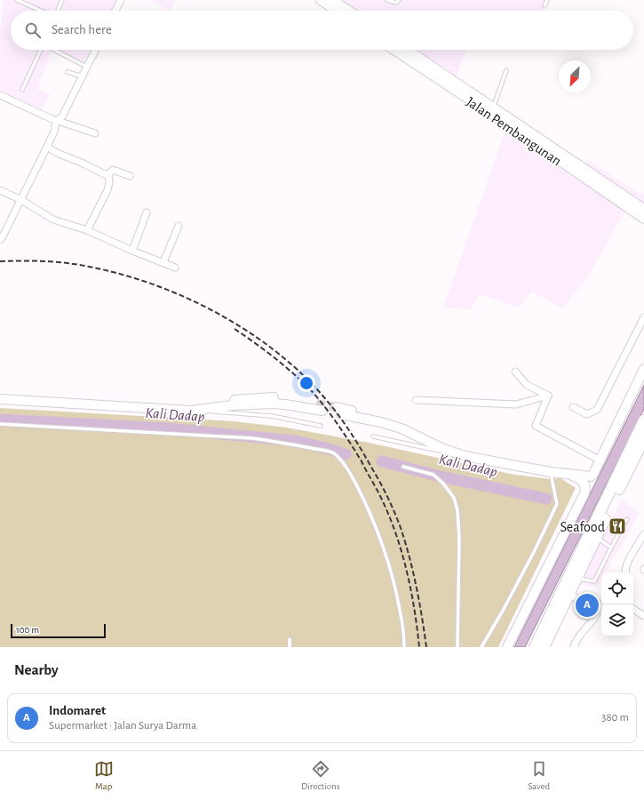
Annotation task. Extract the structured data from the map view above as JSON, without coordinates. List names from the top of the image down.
{
  "streets": {
    "main road": ["Jalan Pembangunan"]
  },
  "water": ["Kali Dadap"],
  "places": {
    "restaurant": ["Seafood"]
  },
  "scale_bar": "100 m",
  "north": "bottom left",
  "page": {
    "search": "Search here",
    "pins": "A",
    "scale": "100 m",
    "heading": "Nearby",
    "list": [
      {
        "mark": "A",
        "name": "Indomaret",
        "note": "Supermarket · Jalan Surya Darma",
        "value": "380 m"
      }
    ],
    "nav": ["Map", "Directions", "Saved"]
  }
}
